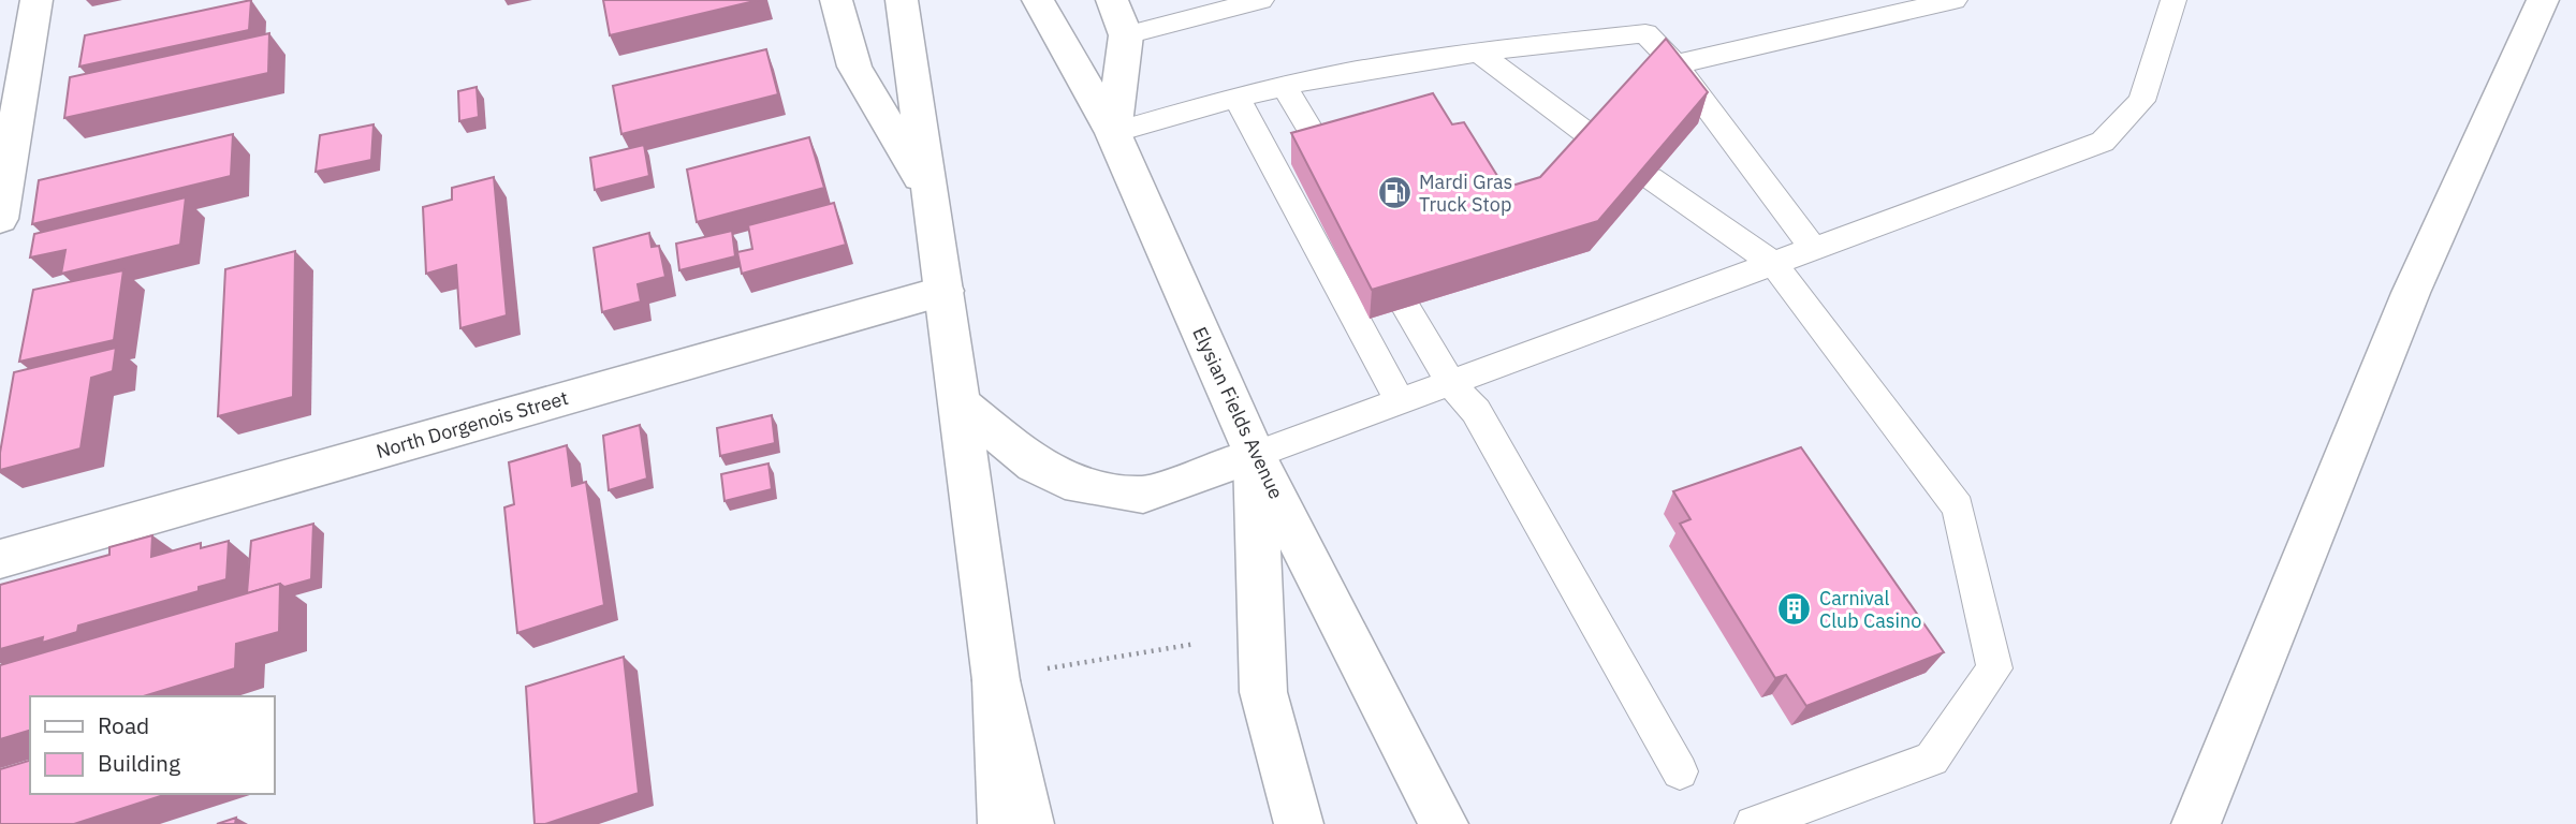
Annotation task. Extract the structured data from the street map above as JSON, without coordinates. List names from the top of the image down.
{
  "streets": {
    "main road": ["Elysian Fields Avenue", "North Dorgenois Street"]
  },
  "places": {
    "fuel station": ["Mardi Gras Truck Stop"],
    "building": ["Carnival Club Casino"]
  },
  "legend": ["Road", "Building"]
}
